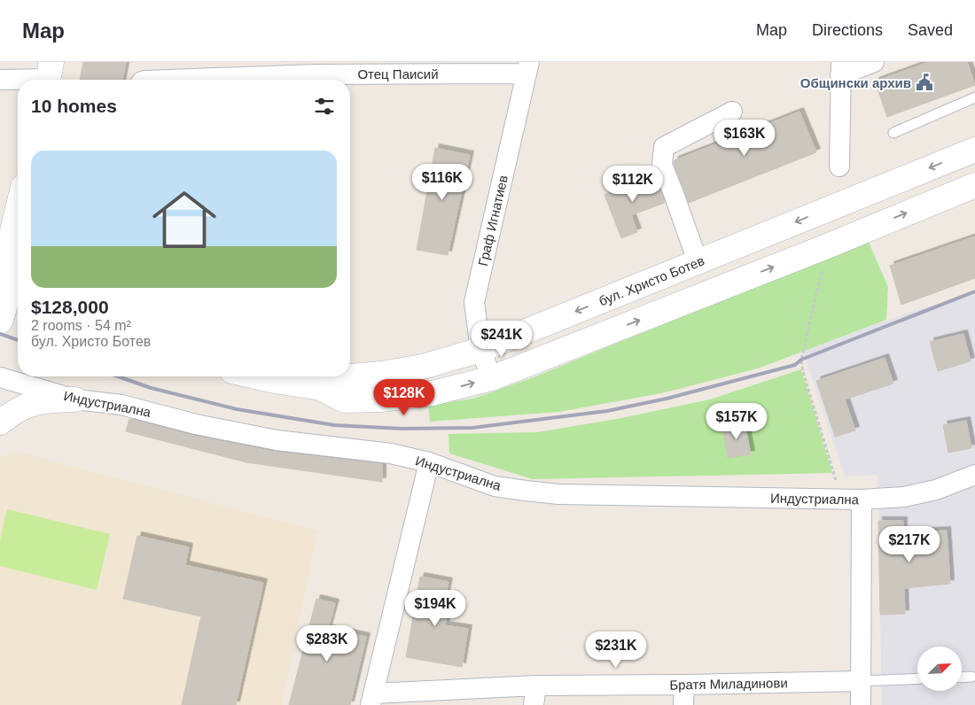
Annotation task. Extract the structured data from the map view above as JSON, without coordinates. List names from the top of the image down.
{
  "streets": {
    "main road": ["бул. Христо Ботев"],
    "street": [
      "Отец Паисий",
      "Граф Игнатиев",
      "Индустриална",
      "Братя Миладинови"
    ]
  },
  "crossings": [
    ["Отец Паисий", "Граф Игнатиев"],
    ["Граф Игнатиев", "бул. Христо Ботев"]
  ],
  "places": {
    "public building": ["Общински архив"]
  },
  "north": "top right",
  "page": {
    "header": "Map",
    "nav": ["Map", "Directions", "Saved"],
    "heading": "10 homes",
    "price": [
      "$163K",
      "$116K",
      "$112K",
      "$241K",
      "$128K",
      "$157K",
      "$217K",
      "$194K",
      "$283K",
      "$231K"
    ],
    "list": [
      {
        "name": "$128,000",
        "note": "2 rooms · 54 m² · бул. Христо Ботев"
      }
    ]
  }
}
